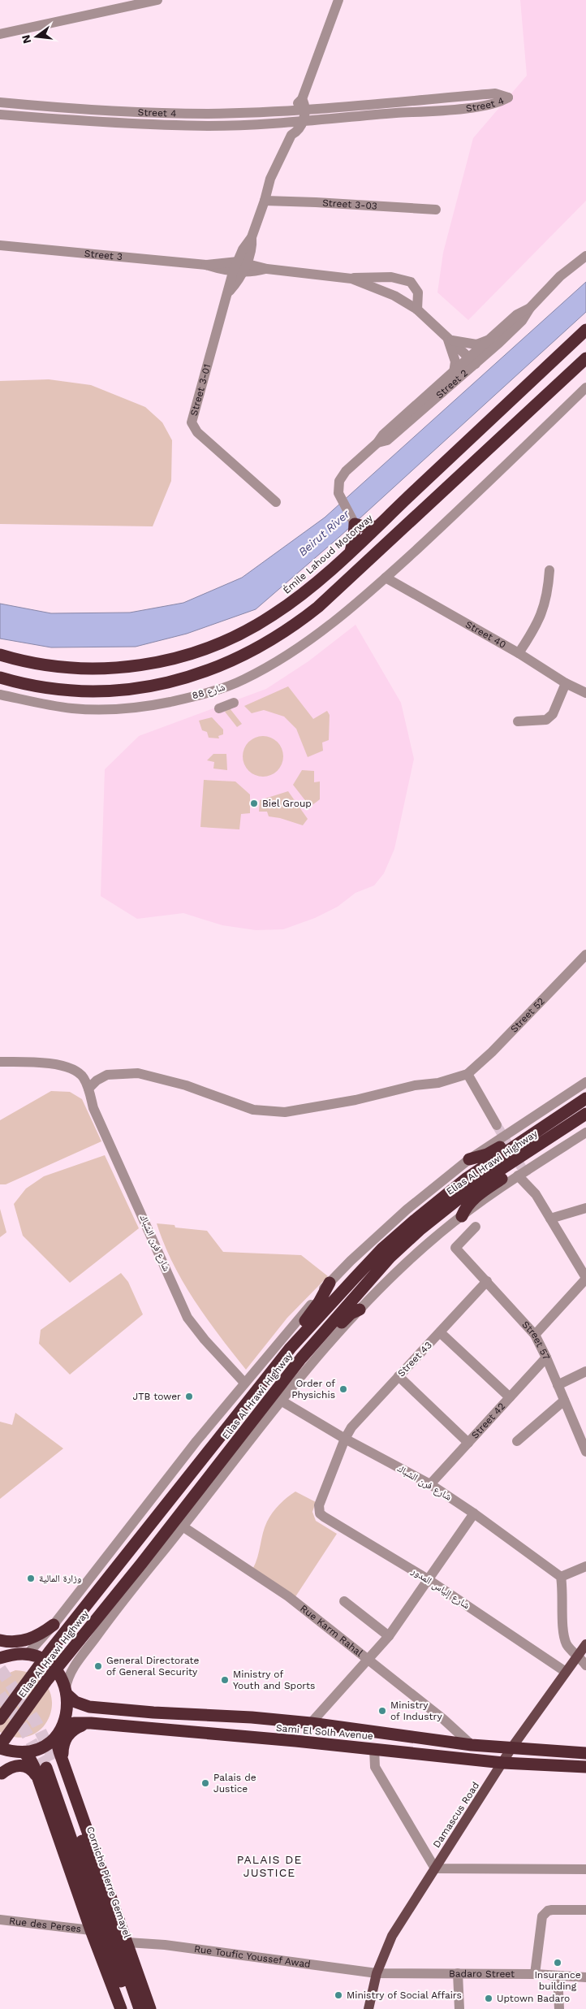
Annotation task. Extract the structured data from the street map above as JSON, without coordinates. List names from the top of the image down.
{
  "streets": {
    "highway": [
      "Émile Lahoud Motorway",
      "Elias Al Hrawi Highway",
      "Sami El Solh Avenue",
      "Corniche Pierre Gemayel"
    ],
    "main road": ["Damascus Road"],
    "street": [
      "Street 4",
      "Street 3-03",
      "Street 3",
      "Street 2",
      "Street 3-01",
      "Street 40",
      "شارع 88",
      "Street 52",
      "شارع فرن الشباك",
      "Street 57",
      "Street 43",
      "Street 42",
      "شارع إلياس المدور",
      "Rue Karm Rahal",
      "Rue des Perses",
      "Rue Toufic Youssef Awad",
      "Badaro Street"
    ]
  },
  "crossings": [
    ["Street 40", "شارع 88"],
    ["Elias Al Hrawi Highway", "شارع فرن الشباك"],
    ["شارع فرن الشباك", "Street 43"],
    ["شارع فرن الشباك", "Street 42"],
    ["Street 57", "Street 43"],
    ["Street 57", "Street 42"],
    ["Street 43", "شارع إلياس المدور"],
    ["شارع إلياس المدور", "Damascus Road"],
    ["Rue Karm Rahal", "Sami El Solh Avenue"],
    ["Sami El Solh Avenue", "Damascus Road"],
    ["Damascus Road", "Rue Toufic Youssef Awad"],
    ["Damascus Road", "Badaro Street"],
    ["Rue Toufic Youssef Awad", "Badaro Street"]
  ],
  "districts": ["PALAIS DE JUSTICE"],
  "water": ["Beirut River"],
  "places": [
    "Biel Group",
    "Order of Physichis",
    "JTB tower",
    "وزارة المالية",
    "General Directorate of General Security",
    "Ministry of Youth and Sports",
    "Ministry of Industry",
    "Palais de Justice",
    "Insurance building",
    "Ministry of Social Affairs",
    "Uptown Badaro"
  ],
  "north": "left"
}
